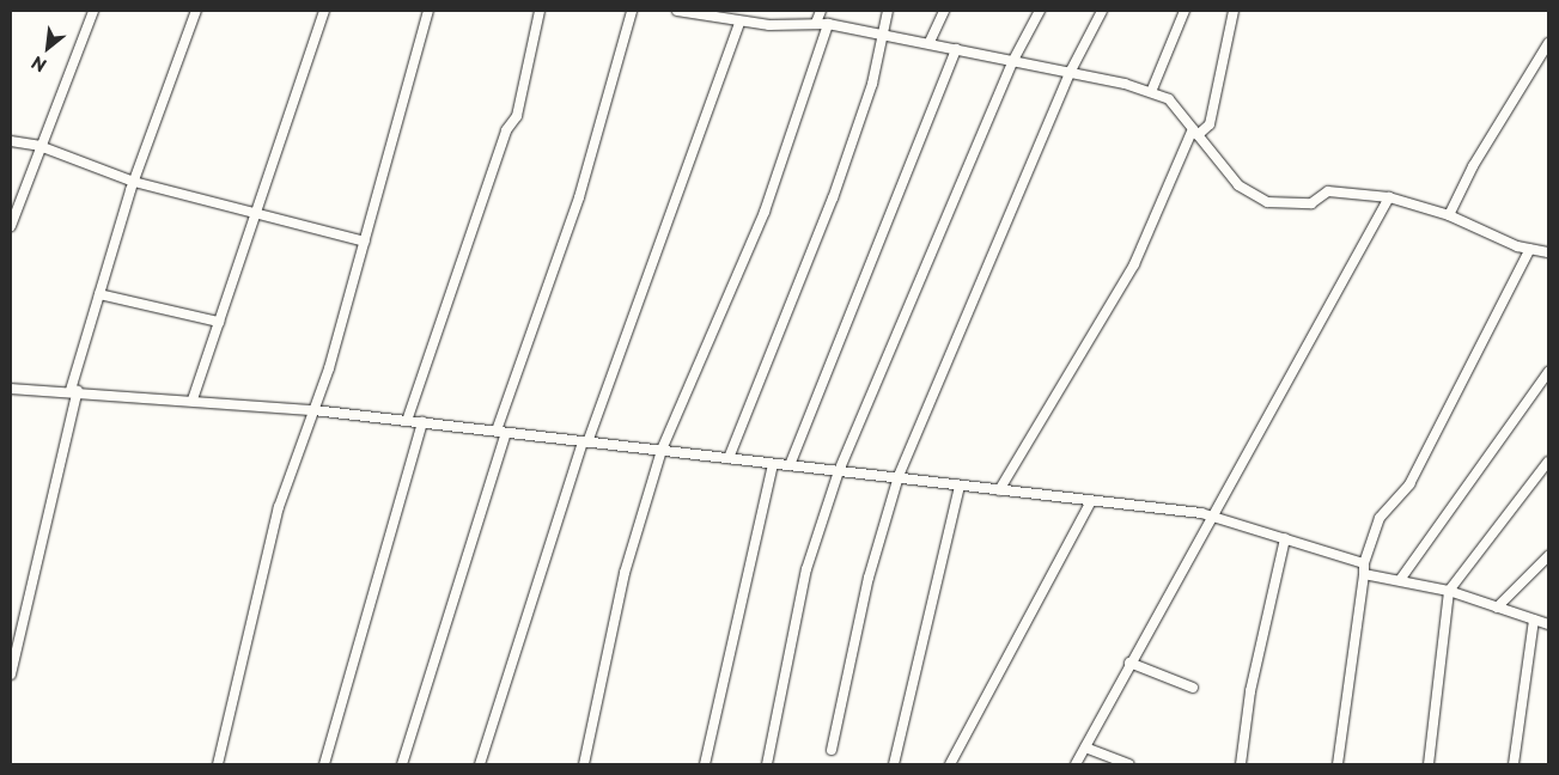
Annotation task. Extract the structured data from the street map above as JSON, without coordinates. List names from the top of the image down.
{
  "north": "bottom left"
}
